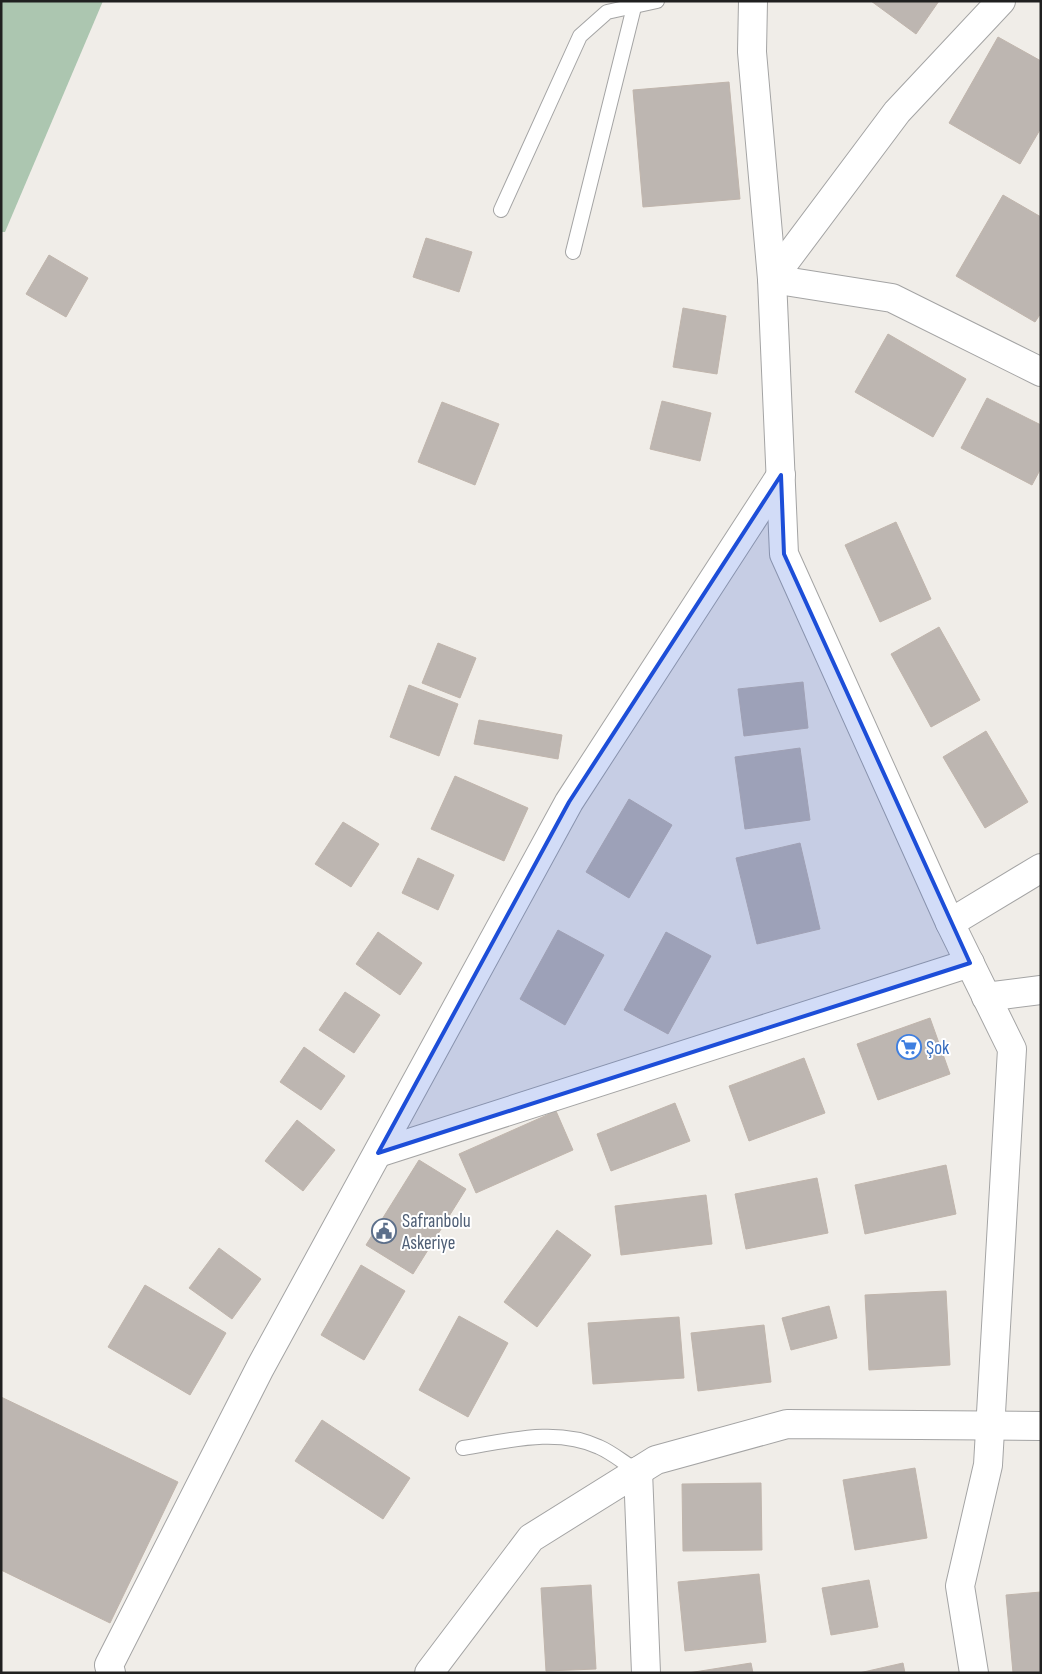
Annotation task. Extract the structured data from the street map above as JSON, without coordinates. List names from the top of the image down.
{
  "places": {
    "supermarket": ["Şok"],
    "public building": ["Safranbolu Askeriye"]
  }
}
